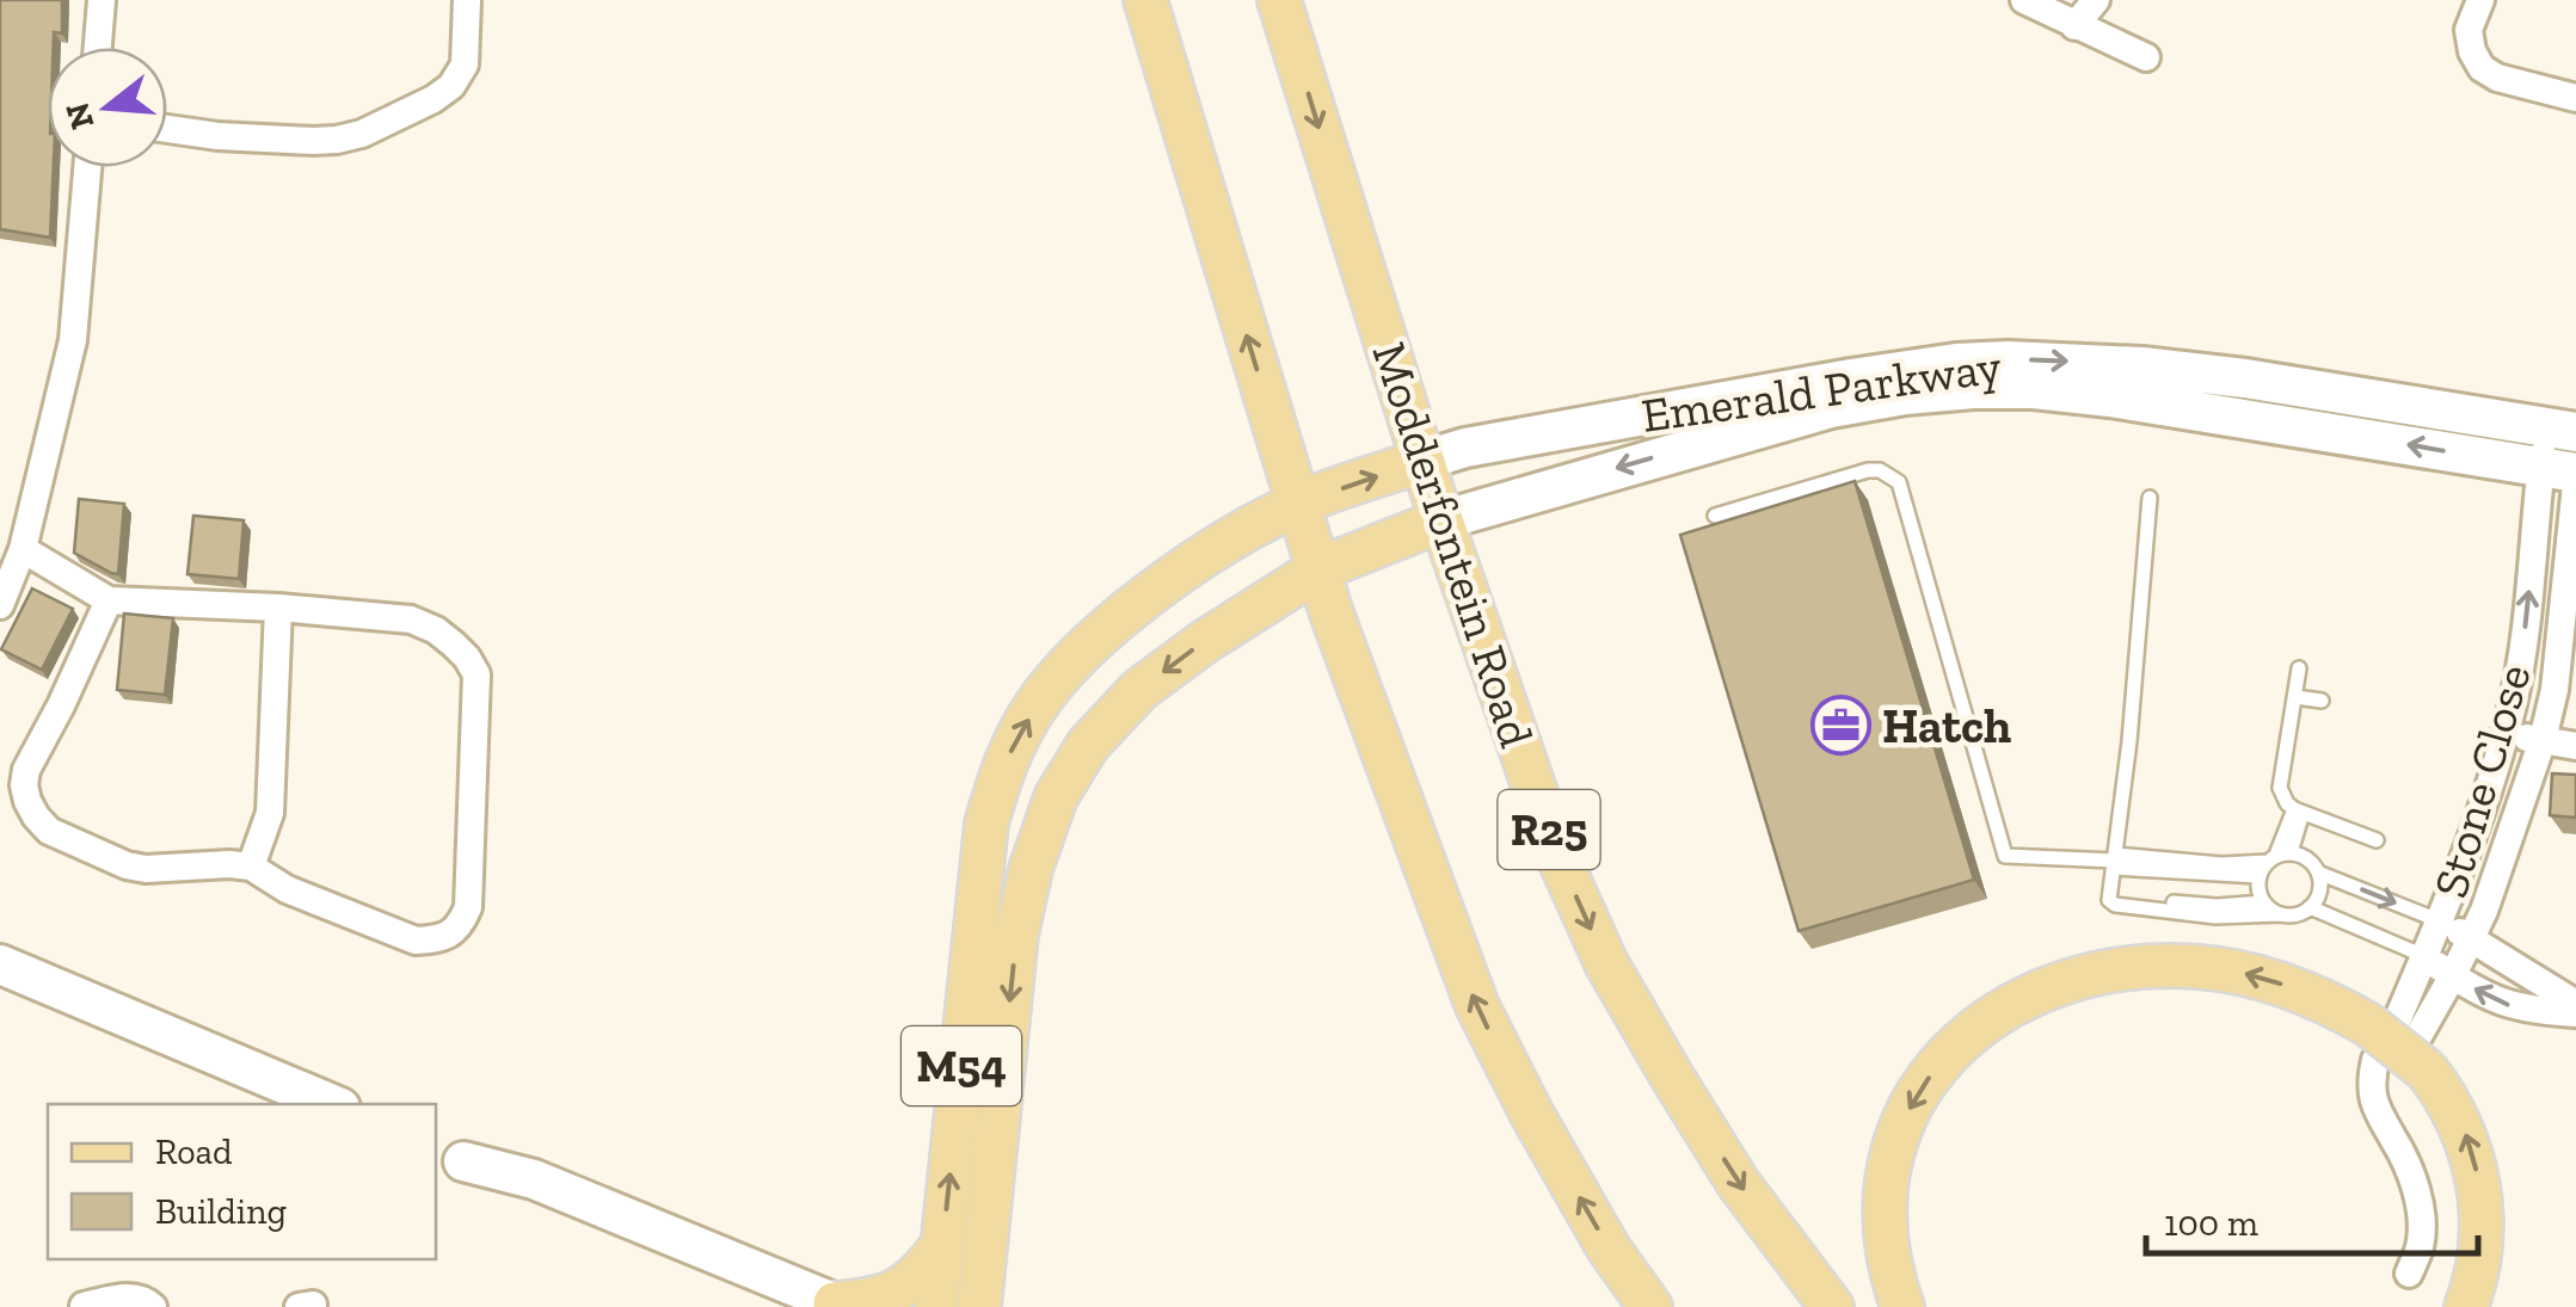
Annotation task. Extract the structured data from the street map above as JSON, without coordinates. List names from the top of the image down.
{
  "streets": {
    "main road": ["Modderfontein Road", "R25", "M54"],
    "street": ["Emerald Parkway", "Stone Close"]
  },
  "crossings": [
    ["Emerald Parkway", "Modderfontein Road"],
    ["Emerald Parkway", "Stone Close"],
    ["Emerald Parkway", "M54"],
    ["Modderfontein Road", "M54"],
    ["R25", "M54"]
  ],
  "places": {
    "office": ["Hatch"]
  },
  "legend": ["Road", "Building"],
  "scale_bar": "100 m",
  "north": "left"
}
